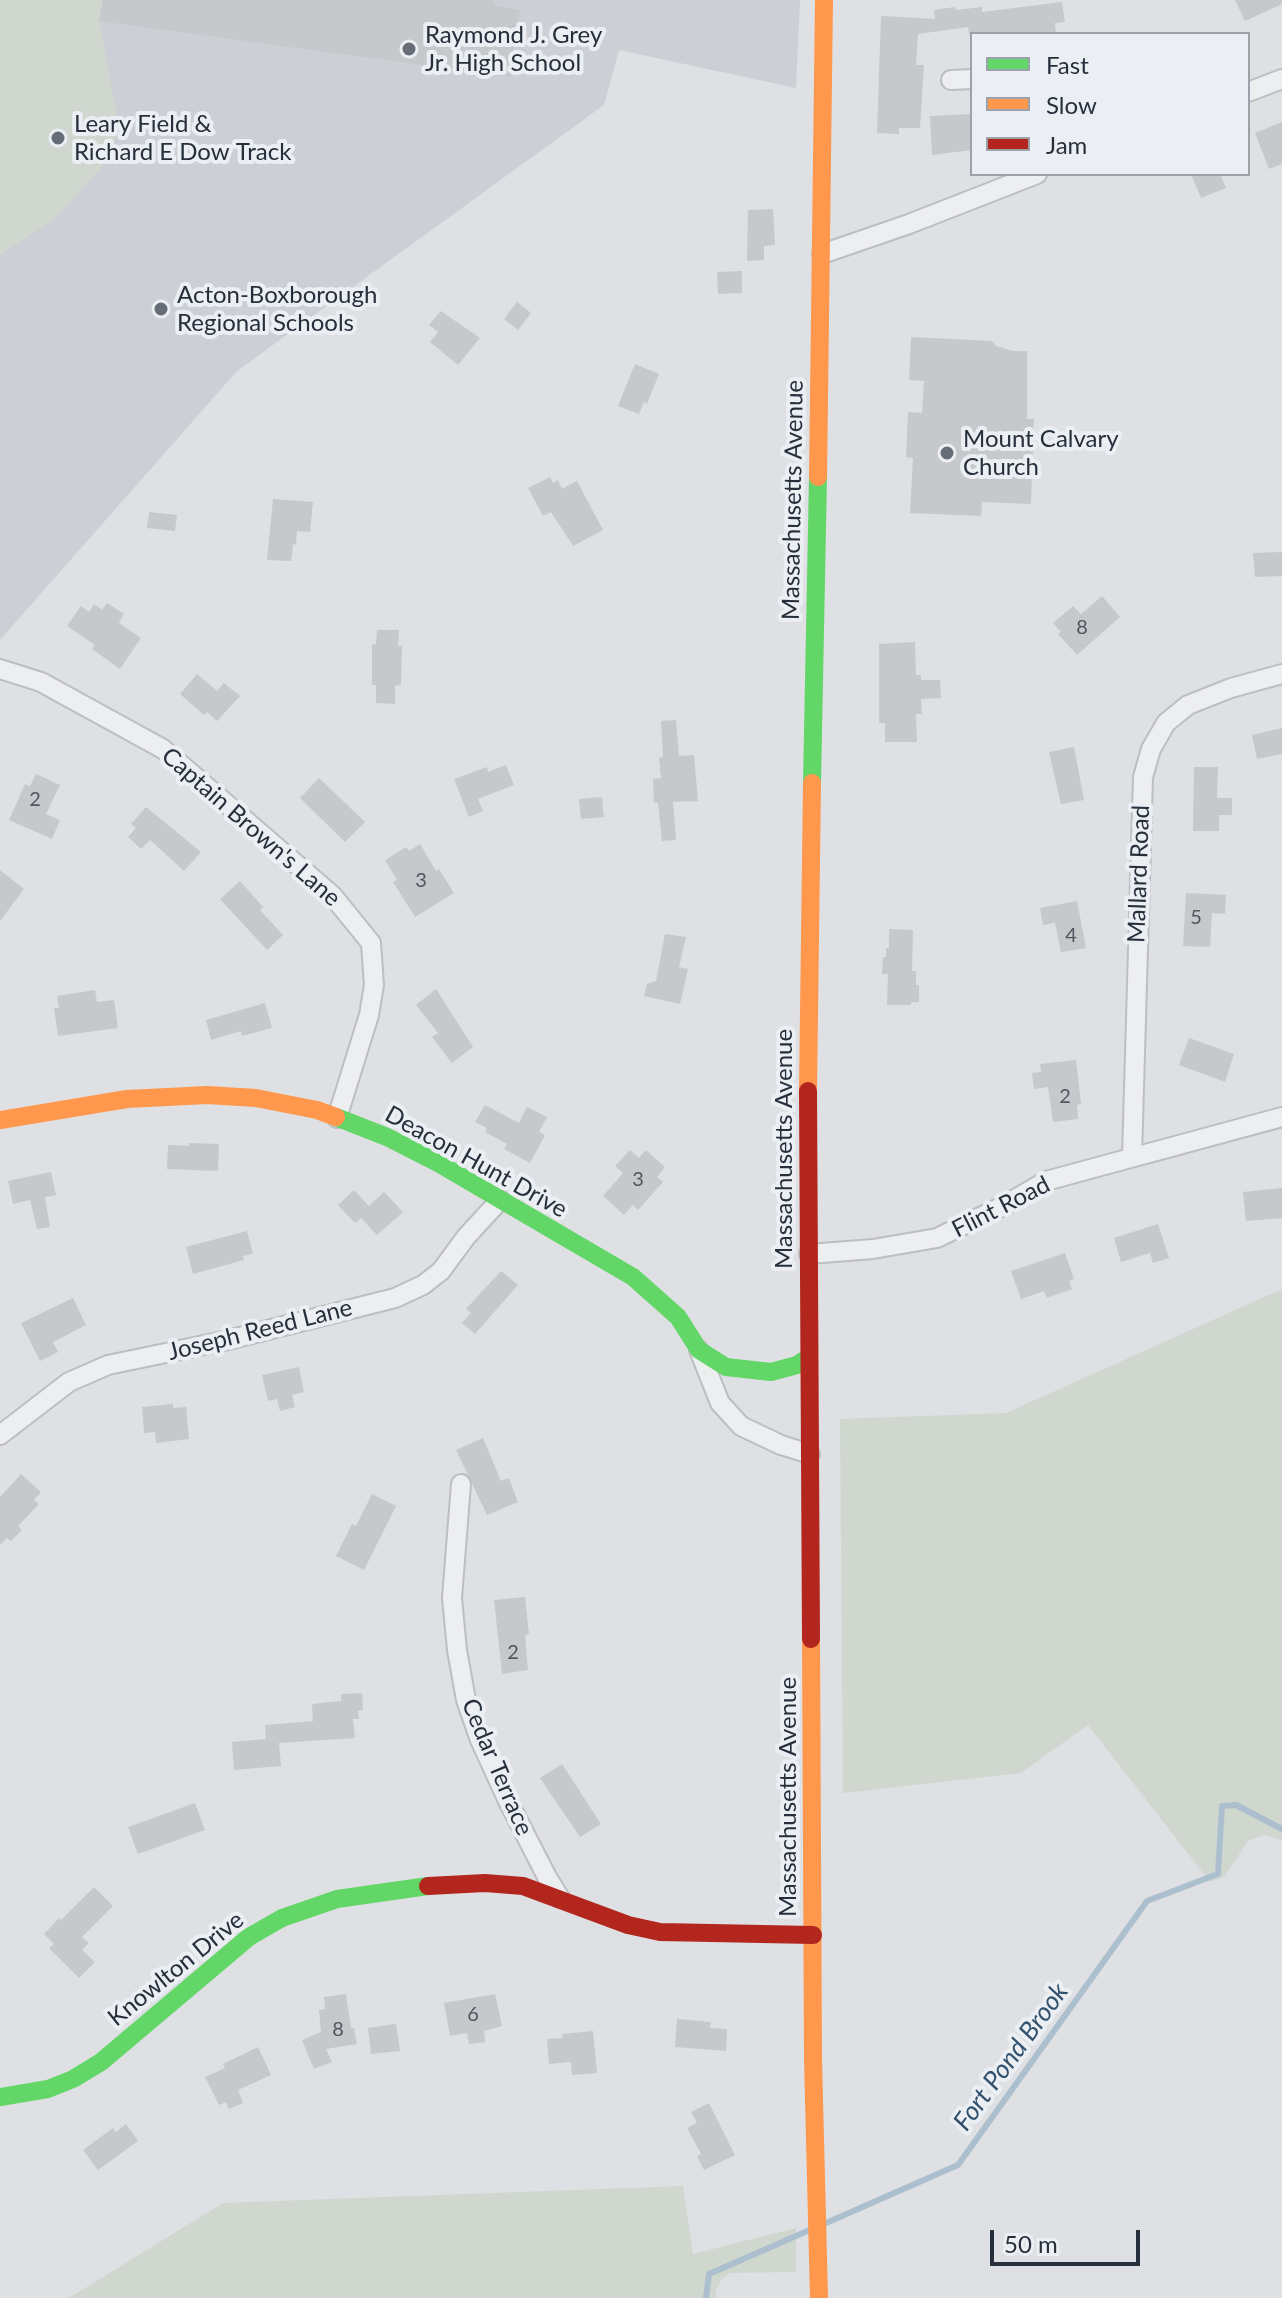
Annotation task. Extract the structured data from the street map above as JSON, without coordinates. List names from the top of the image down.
{
  "streets": {
    "main road": ["Massachusetts Avenue", "Deacon Hunt Drive", "Knowlton Drive"],
    "street": [
      "Captain Brown's Lane",
      "Mallard Road",
      "Flint Road",
      "Joseph Reed Lane",
      "Cedar Terrace"
    ]
  },
  "crossings": [
    ["Massachusetts Avenue", "Deacon Hunt Drive"],
    ["Massachusetts Avenue", "Flint Road"],
    ["Massachusetts Avenue", "Knowlton Drive"],
    ["Captain Brown's Lane", "Deacon Hunt Drive"],
    ["Mallard Road", "Flint Road"],
    ["Deacon Hunt Drive", "Joseph Reed Lane"],
    ["Cedar Terrace", "Knowlton Drive"]
  ],
  "water": ["Fort Pond Brook"],
  "places": [
    "Raymond J. Grey Jr. High School",
    "Leary Field & Richard E Dow Track",
    "Acton-Boxborough Regional Schools",
    "Mount Calvary Church"
  ],
  "house_numbers": [
    "8",
    "2",
    "3",
    "5",
    "4",
    "2",
    "3",
    "2",
    "6",
    "8"
  ],
  "legend": ["Fast", "Slow", "Jam"],
  "scale_bar": "50 m"
}
